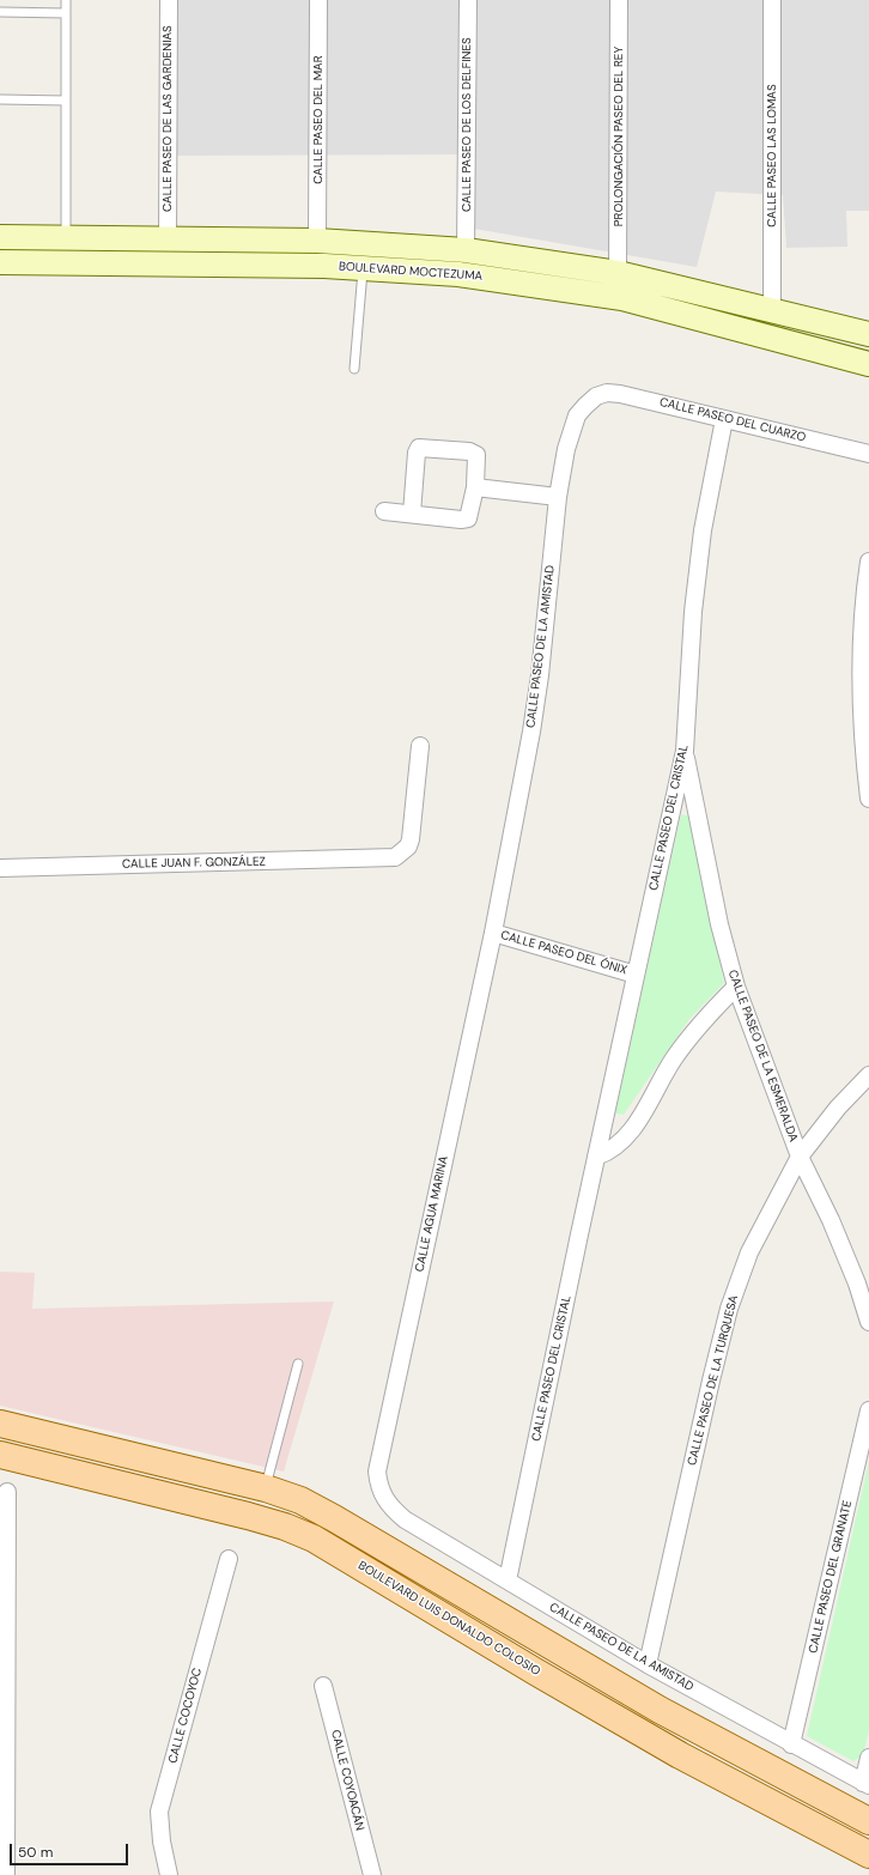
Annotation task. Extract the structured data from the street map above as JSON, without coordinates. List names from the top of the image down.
{
  "streets": {
    "main road": ["BOULEVARD MOCTEZUMA", "BOULEVARD LUIS DONALDO COLOSIO"],
    "street": [
      "CALLE PASEO DE LAS GARDENIAS",
      "CALLE PASEO DEL MAR",
      "CALLE PASEO DE LOS DELFINES",
      "PROLONGACIÓN PASEO DEL REY",
      "CALLE PASEO LAS LOMAS",
      "CALLE PASEO DEL CUARZO",
      "CALLE PASEO DE LA AMISTAD",
      "CALLE PASEO DEL CRISTAL",
      "CALLE JUAN F. GONZÁLEZ",
      "CALLE PASEO DEL ÓNIX",
      "CALLE PASEO DE LA ESMERALDA",
      "CALLE AGUA MARINA",
      "CALLE PASEO DE LA TURQUESA",
      "CALLE PASEO DEL GRANATE",
      "CALLE COCOYOC",
      "CALLE COYOACÁN"
    ]
  },
  "crossings": [
    ["CALLE PASEO DE LAS GARDENIAS", "BOULEVARD MOCTEZUMA"],
    ["CALLE PASEO DEL MAR", "BOULEVARD MOCTEZUMA"],
    ["CALLE PASEO DE LOS DELFINES", "BOULEVARD MOCTEZUMA"],
    ["PROLONGACIÓN PASEO DEL REY", "BOULEVARD MOCTEZUMA"],
    ["CALLE PASEO LAS LOMAS", "BOULEVARD MOCTEZUMA"],
    ["CALLE PASEO DEL CUARZO", "CALLE PASEO DE LA AMISTAD"],
    ["CALLE PASEO DEL CUARZO", "CALLE PASEO DEL CRISTAL"],
    ["CALLE PASEO DE LA AMISTAD", "CALLE PASEO DEL CRISTAL"],
    ["CALLE PASEO DE LA AMISTAD", "CALLE PASEO DEL ÓNIX"],
    ["CALLE PASEO DE LA AMISTAD", "CALLE AGUA MARINA"],
    ["CALLE PASEO DE LA AMISTAD", "CALLE PASEO DE LA TURQUESA"],
    ["CALLE PASEO DE LA AMISTAD", "CALLE PASEO DEL GRANATE"],
    ["CALLE PASEO DEL CRISTAL", "CALLE PASEO DEL ÓNIX"],
    ["CALLE PASEO DEL CRISTAL", "CALLE PASEO DE LA ESMERALDA"],
    ["CALLE PASEO DEL ÓNIX", "CALLE AGUA MARINA"],
    ["CALLE PASEO DE LA ESMERALDA", "CALLE PASEO DE LA TURQUESA"]
  ],
  "scale_bar": "50 m"
}
